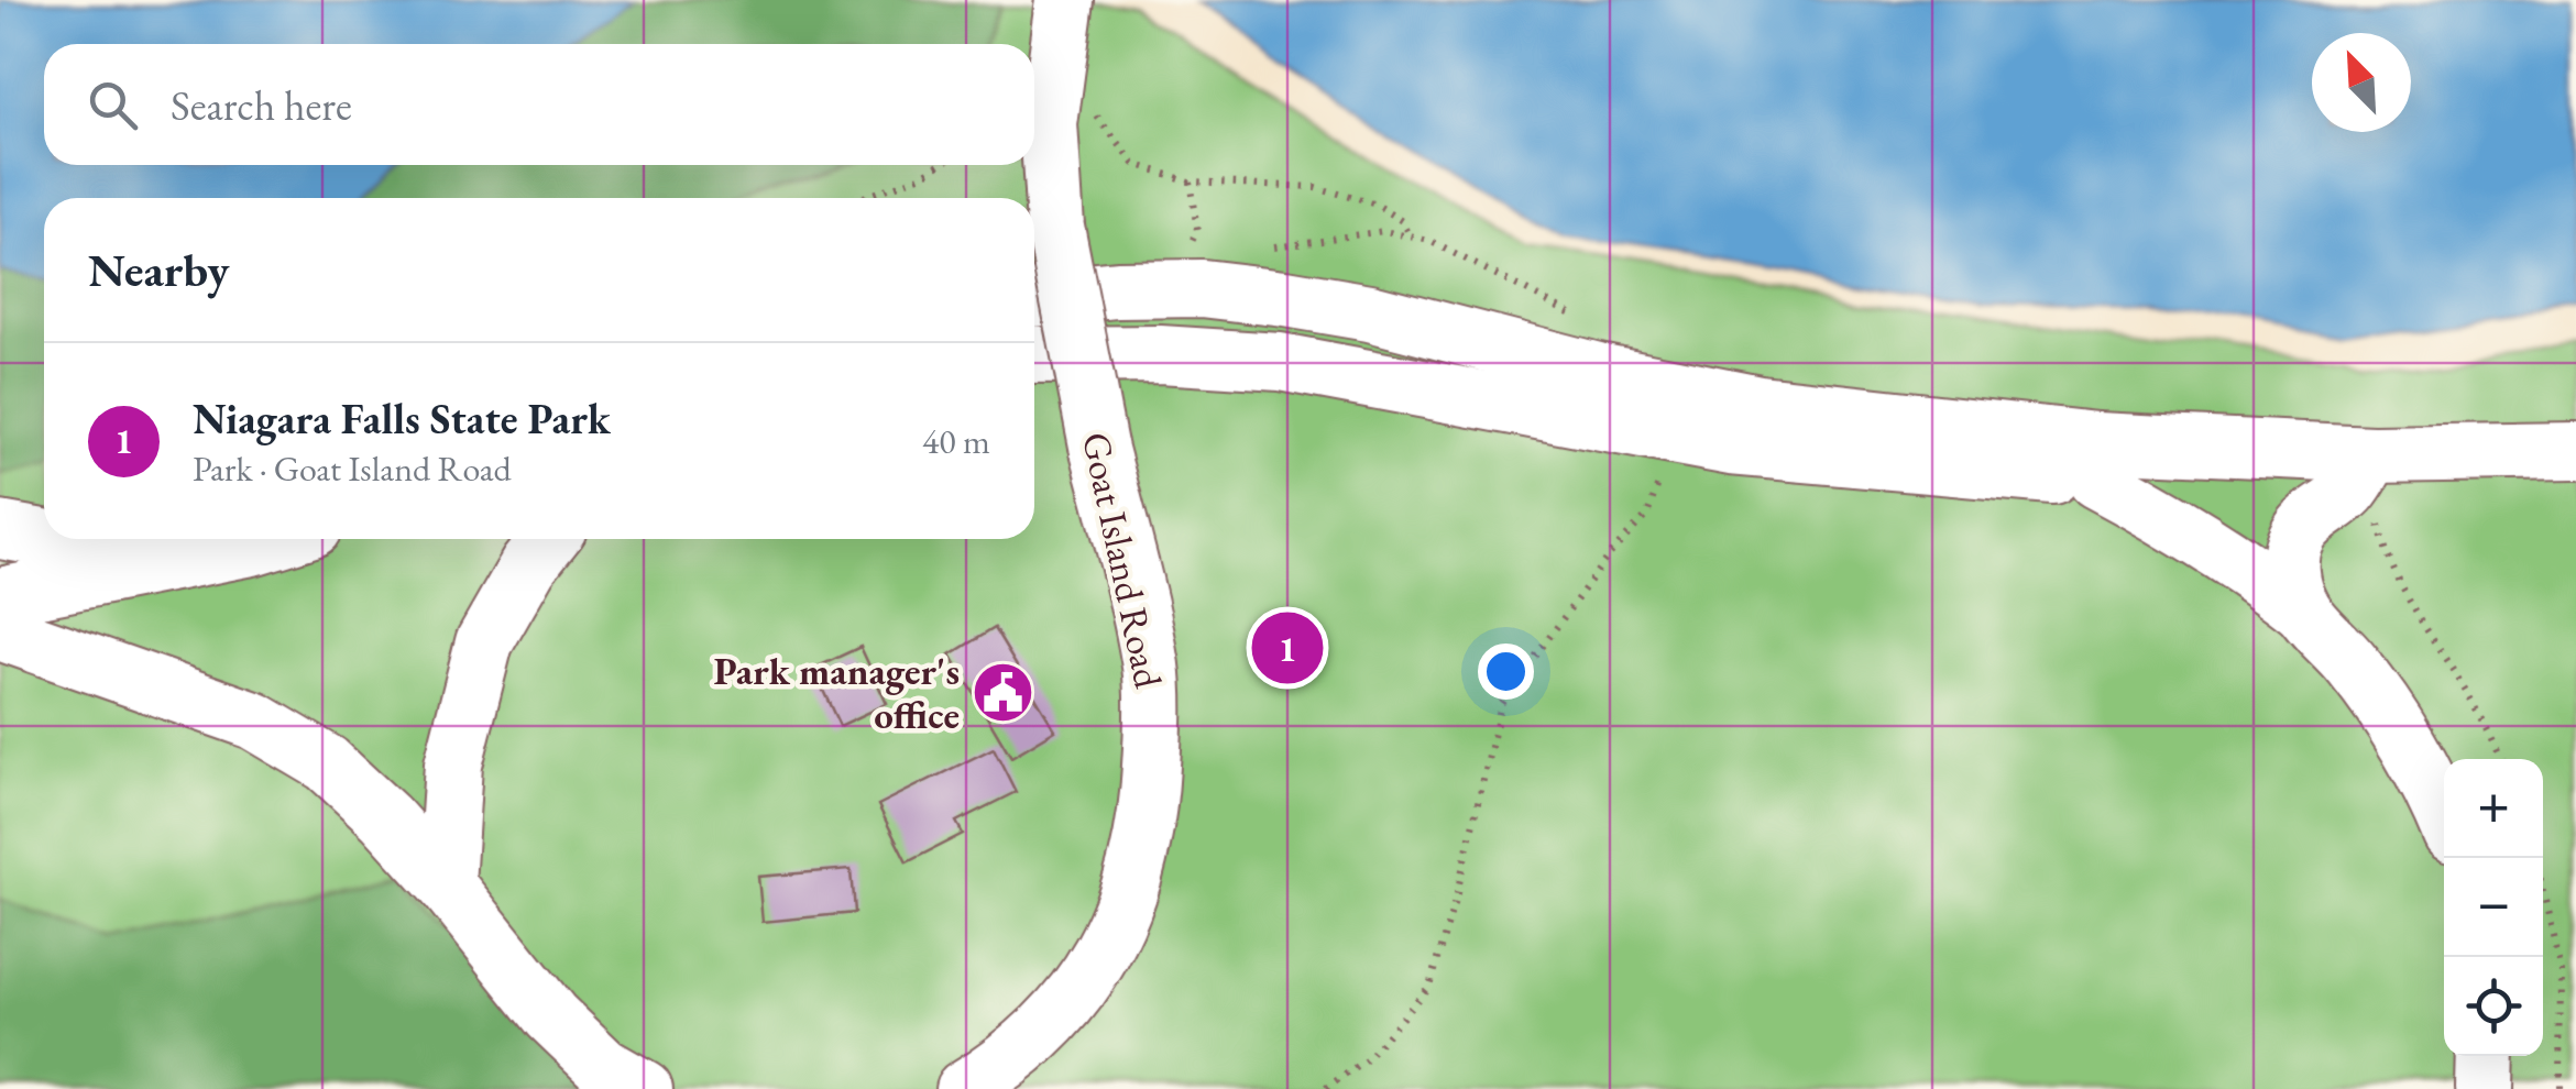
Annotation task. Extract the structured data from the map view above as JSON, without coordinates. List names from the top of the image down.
{
  "streets": {
    "street": ["Goat Island Road"]
  },
  "places": {
    "public building": ["Park manager's office"]
  },
  "north": "top left",
  "page": {
    "search": "Search here",
    "heading": "Nearby",
    "list": [
      {
        "mark": "1",
        "name": "Niagara Falls State Park",
        "note": "Park · Goat Island Road",
        "value": "40 m"
      }
    ],
    "pins": "1",
    "map_buttons": ["+", "−"]
  }
}
